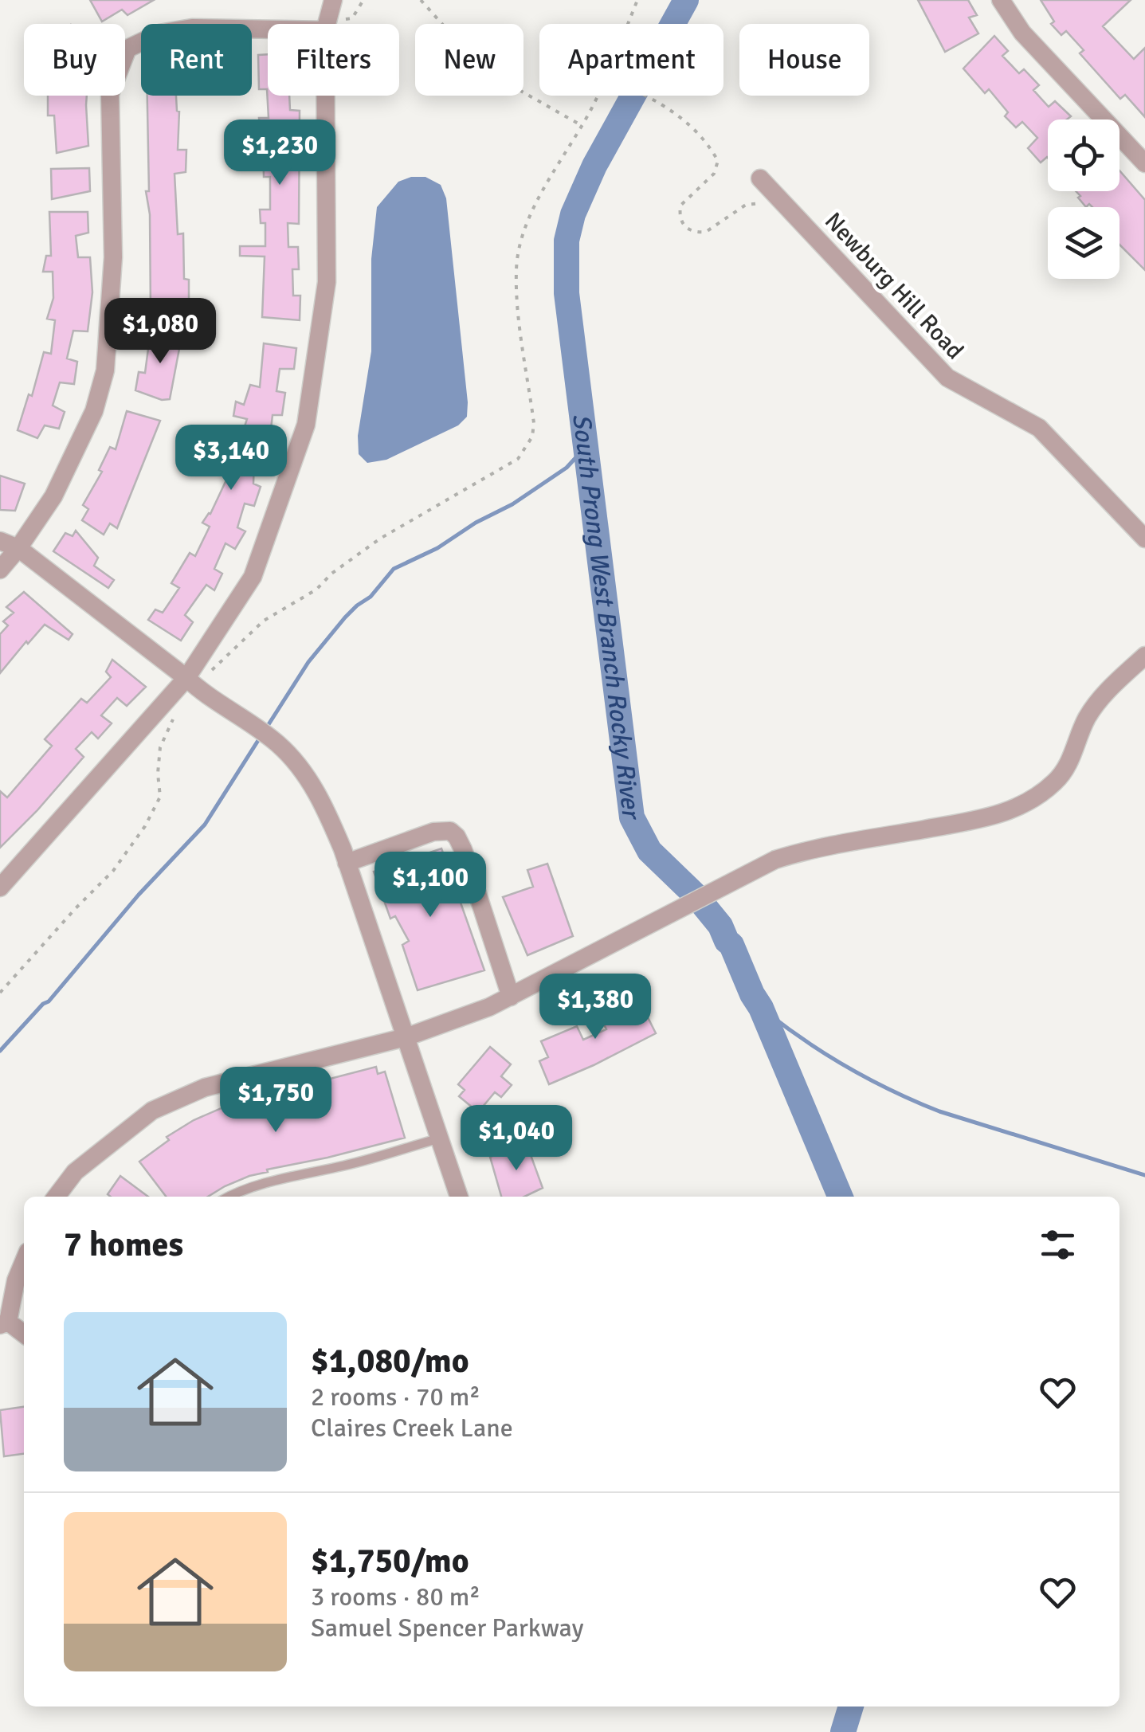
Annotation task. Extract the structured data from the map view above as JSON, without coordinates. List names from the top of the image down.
{
  "streets": {
    "street": ["Newburg Hill Road"]
  },
  "water": ["South Prong West Branch Rocky River"],
  "page": {
    "chip": [
      "Buy",
      "Rent",
      "Filters",
      "New",
      "Apartment",
      "House"
    ],
    "price": [
      "$1,230",
      "$1,080",
      "$3,140",
      "$1,100",
      "$1,380",
      "$1,750",
      "$1,040"
    ],
    "heading": "7 homes",
    "list": [
      {
        "name": "$1,080/mo",
        "note": "2 rooms · 70 m² · Claires Creek Lane"
      },
      {
        "name": "$1,750/mo",
        "note": "3 rooms · 80 m² · Samuel Spencer Parkway"
      }
    ]
  }
}
